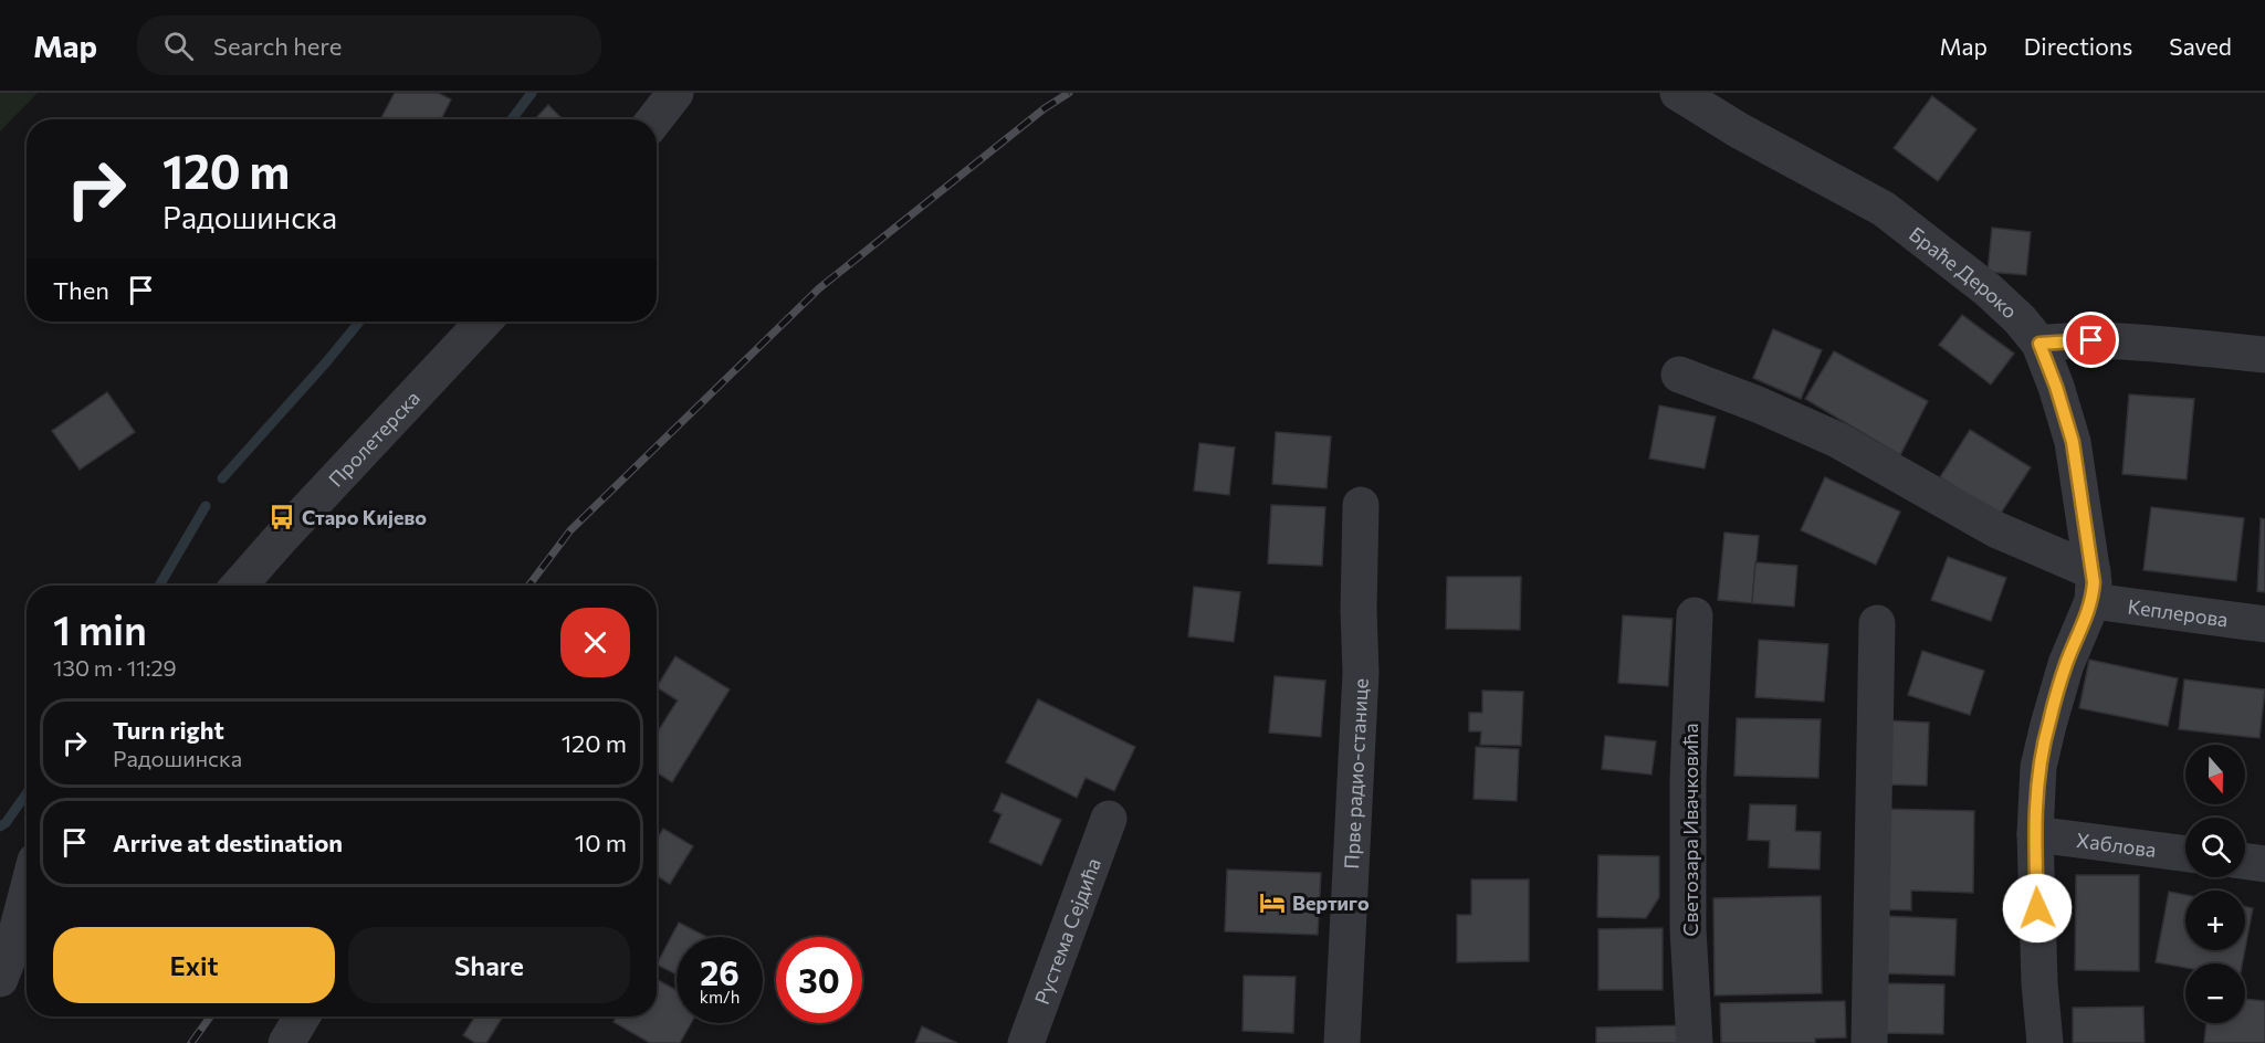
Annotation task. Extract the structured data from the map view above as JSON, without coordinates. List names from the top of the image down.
{
  "streets": {
    "street": [
      "Браће Дероко",
      "Пролетерска",
      "Кеплерова",
      "Прве радио-станице",
      "Светозара Ивачковића",
      "Хаблова",
      "Рустема Сејдића"
    ]
  },
  "crossings": [
    ["Браће Дероко", "Кеплерова"]
  ],
  "places": {
    "bus stop": ["Старо Кијево"],
    "hotel": ["Вертиго"]
  },
  "north": "bottom",
  "page": {
    "header": "Map",
    "search": "Search here",
    "nav": ["Map", "Directions", "Saved"],
    "turn": ["120 m", "Радошинска"],
    "then": "Then",
    "heading": ["1 min", "130 m · 11:29"],
    "list": [
      {
        "name": "Turn right",
        "note": "Радошинска",
        "value": "120 m"
      },
      {
        "name": "Arrive at destination",
        "value": "10 m"
      }
    ],
    "map_buttons": ["+", "−"],
    "buttons": ["Exit", "Share"],
    "speed": "26 km/h",
    "limit": "30"
  }
}
